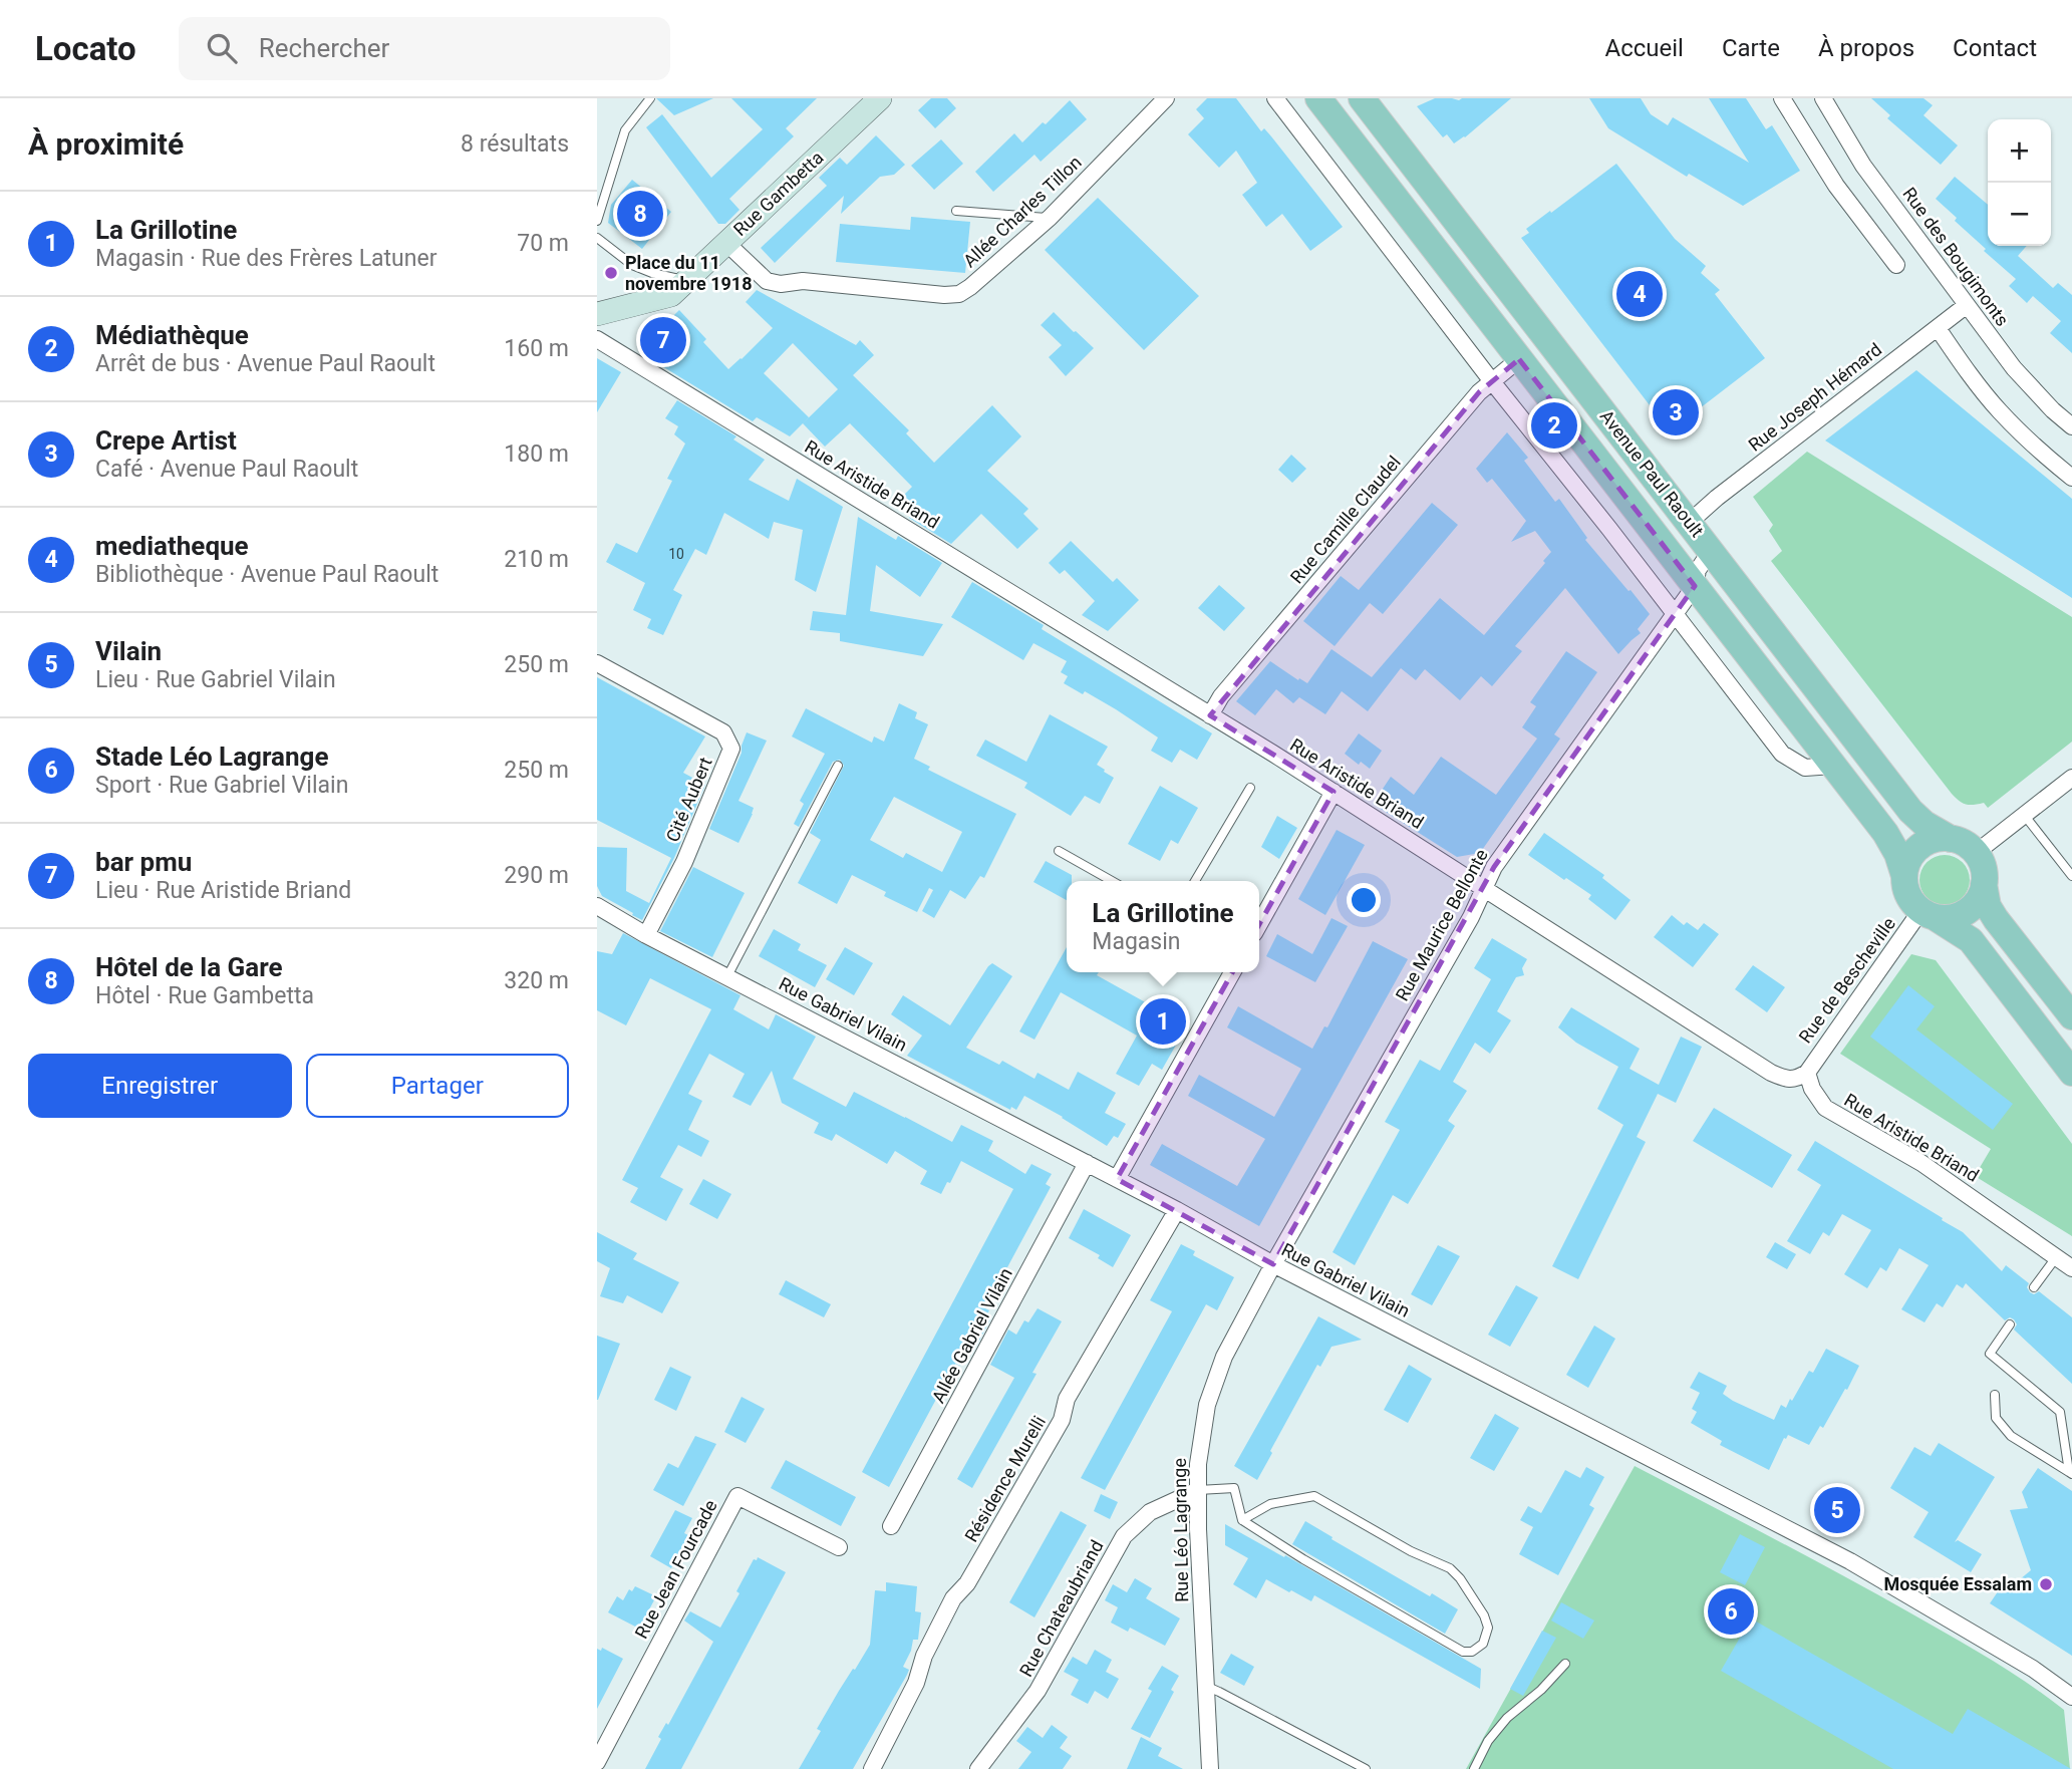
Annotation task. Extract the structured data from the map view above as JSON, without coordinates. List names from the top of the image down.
{
  "streets": {
    "main road": ["Rue Gambetta", "Avenue Paul Raoult"],
    "street": [
      "Allée Charles Tillon",
      "Rue des Bougimonts",
      "Rue Joseph Hémard",
      "Rue Aristide Briand",
      "Rue Camille Claudel",
      "Cité Aubert",
      "Rue Maurice Bellonte",
      "Rue de Bescheville",
      "Rue Gabriel Vilain",
      "Allée Gabriel Vilain",
      "Résidence Murelli",
      "Rue Léo Lagrange",
      "Rue Jean Fourcade",
      "Rue Chateaubriand"
    ]
  },
  "crossings": [
    ["Rue Gambetta", "Allée Charles Tillon"],
    ["Rue des Bougimonts", "Rue Joseph Hémard"],
    ["Rue Joseph Hémard", "Avenue Paul Raoult"],
    ["Avenue Paul Raoult", "Rue Camille Claudel"],
    ["Avenue Paul Raoult", "Rue Maurice Bellonte"],
    ["Avenue Paul Raoult", "Rue de Bescheville"],
    ["Rue Aristide Briand", "Rue Camille Claudel"],
    ["Rue Aristide Briand", "Rue Maurice Bellonte"],
    ["Rue Aristide Briand", "Rue de Bescheville"],
    ["Cité Aubert", "Rue Gabriel Vilain"],
    ["Rue Maurice Bellonte", "Rue Gabriel Vilain"],
    ["Rue Maurice Bellonte", "Rue Léo Lagrange"],
    ["Rue Gabriel Vilain", "Allée Gabriel Vilain"],
    ["Rue Gabriel Vilain", "Résidence Murelli"],
    ["Rue Gabriel Vilain", "Rue Léo Lagrange"],
    ["Rue Léo Lagrange", "Rue Chateaubriand"]
  ],
  "places": ["Place du 11 novembre 1918", "Mosquée Essalam"],
  "house_numbers": ["10"],
  "page": {
    "header": "Locato",
    "search": "Rechercher",
    "nav": [
      "Accueil",
      "Carte",
      "À propos",
      "Contact"
    ],
    "heading": ["À proximité", "8 résultats"],
    "map_buttons": ["+", "−"],
    "pins": [
      "8",
      "4",
      "7",
      "3",
      "2",
      "1",
      "5",
      "6"
    ],
    "list": [
      {
        "mark": "1",
        "name": "La Grillotine",
        "note": "Magasin · Rue des Frères Latuner",
        "value": "70 m"
      },
      {
        "mark": "2",
        "name": "Médiathèque",
        "note": "Arrêt de bus · Avenue Paul Raoult",
        "value": "160 m"
      },
      {
        "mark": "3",
        "name": "Crepe Artist",
        "note": "Café · Avenue Paul Raoult",
        "value": "180 m"
      },
      {
        "mark": "4",
        "name": "mediatheque",
        "note": "Bibliothèque · Avenue Paul Raoult",
        "value": "210 m"
      },
      {
        "mark": "5",
        "name": "Vilain",
        "note": "Lieu · Rue Gabriel Vilain",
        "value": "250 m"
      },
      {
        "mark": "6",
        "name": "Stade Léo Lagrange",
        "note": "Sport · Rue Gabriel Vilain",
        "value": "250 m"
      },
      {
        "mark": "7",
        "name": "bar pmu",
        "note": "Lieu · Rue Aristide Briand",
        "value": "290 m"
      },
      {
        "mark": "8",
        "name": "Hôtel de la Gare",
        "note": "Hôtel · Rue Gambetta",
        "value": "320 m"
      }
    ],
    "popup": ["La Grillotine", "Magasin"],
    "buttons": ["Enregistrer", "Partager"]
  }
}
